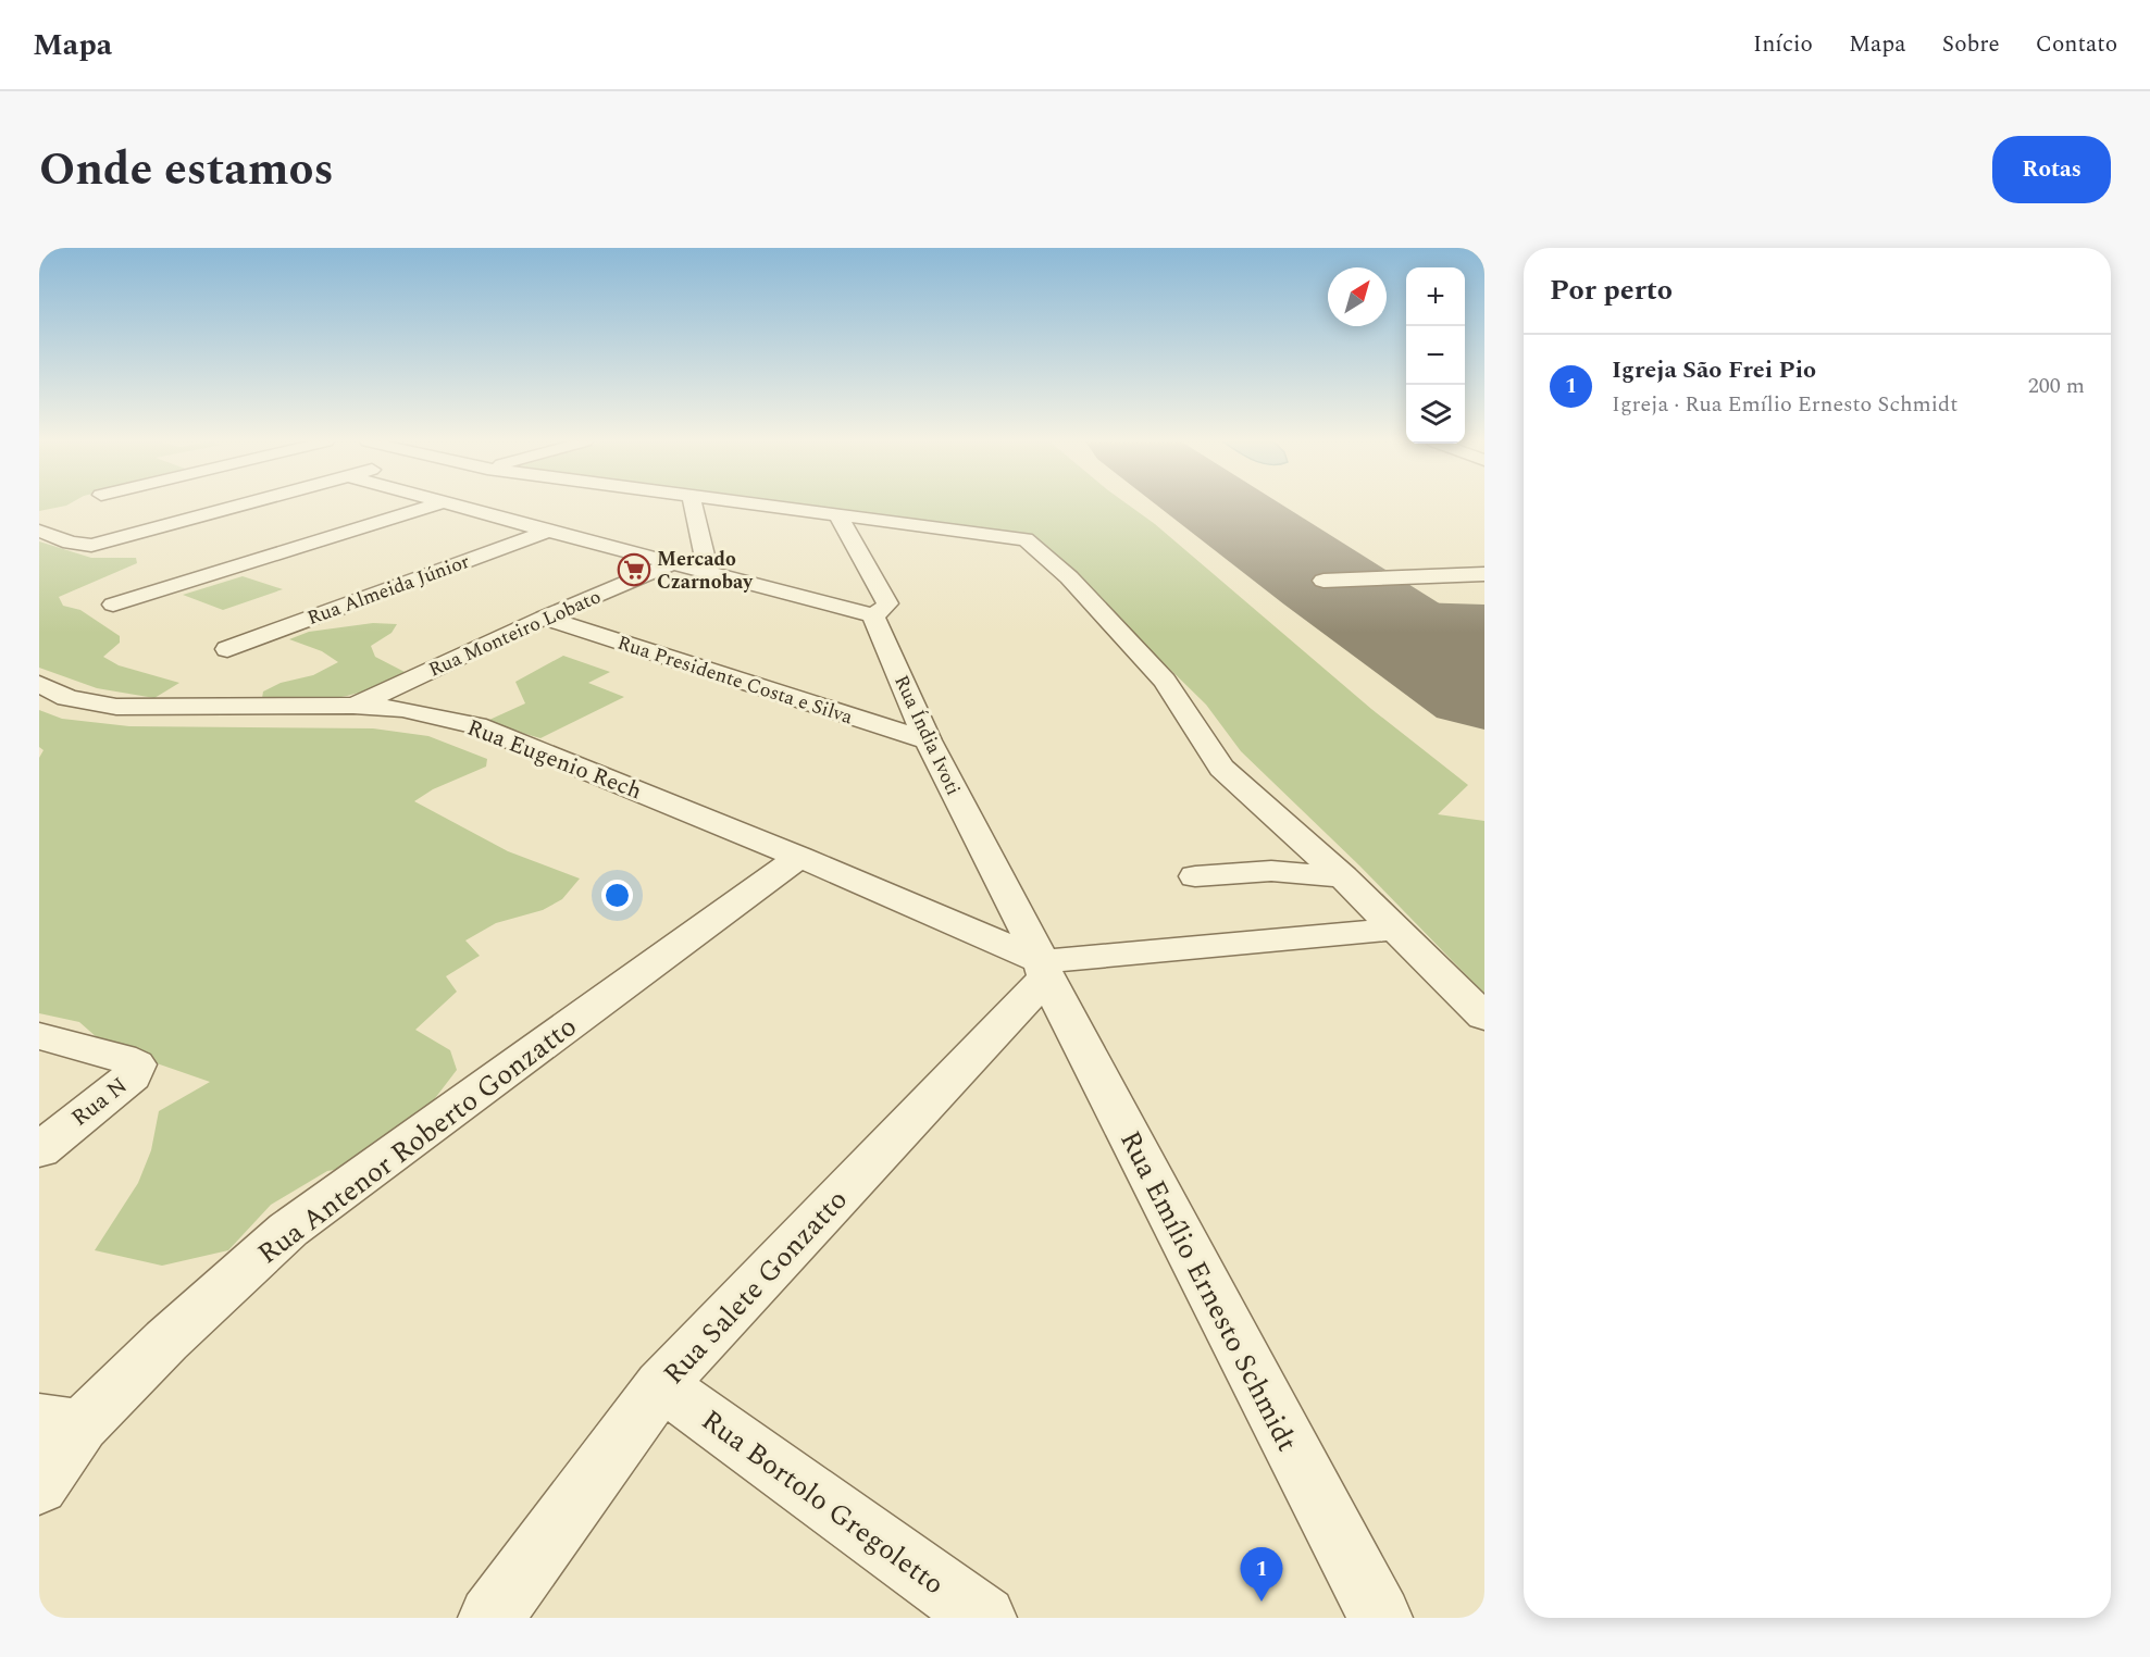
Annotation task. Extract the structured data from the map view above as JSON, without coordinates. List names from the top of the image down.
{
  "streets": {
    "street": [
      "Rua Almeida Júnior",
      "Rua Monteiro Lobato",
      "Rua Presidente Costa e Silva",
      "Rua Índia Ivoti",
      "Rua Eugenio Rech",
      "Rua N",
      "Rua Antenor Roberto Gonzatto",
      "Rua Salete Gonzatto",
      "Rua Emílio Ernesto Schmidt",
      "Rua Bortolo Gregoletto"
    ]
  },
  "crossings": [
    ["Rua Monteiro Lobato", "Rua Presidente Costa e Silva"],
    ["Rua Monteiro Lobato", "Rua Eugenio Rech"],
    ["Rua Presidente Costa e Silva", "Rua Índia Ivoti"],
    ["Rua Índia Ivoti", "Rua Eugenio Rech"],
    ["Rua Índia Ivoti", "Rua Salete Gonzatto"],
    ["Rua Índia Ivoti", "Rua Emílio Ernesto Schmidt"],
    ["Rua Eugenio Rech", "Rua Antenor Roberto Gonzatto"],
    ["Rua Eugenio Rech", "Rua Salete Gonzatto"],
    ["Rua Eugenio Rech", "Rua Emílio Ernesto Schmidt"],
    ["Rua Salete Gonzatto", "Rua Emílio Ernesto Schmidt"],
    ["Rua Salete Gonzatto", "Rua Bortolo Gregoletto"]
  ],
  "places": {
    "supermarket": ["Mercado Czarnobay"]
  },
  "north": "top right",
  "page": {
    "header": "Mapa",
    "nav": [
      "Início",
      "Mapa",
      "Sobre",
      "Contato"
    ],
    "title": "Onde estamos",
    "buttons": "Rotas",
    "heading": "Por perto",
    "map_buttons": ["+", "−"],
    "list": [
      {
        "mark": "1",
        "name": "Igreja São Frei Pio",
        "note": "Igreja · Rua Emílio Ernesto Schmidt",
        "value": "200 m"
      }
    ],
    "pins": "1"
  }
}
